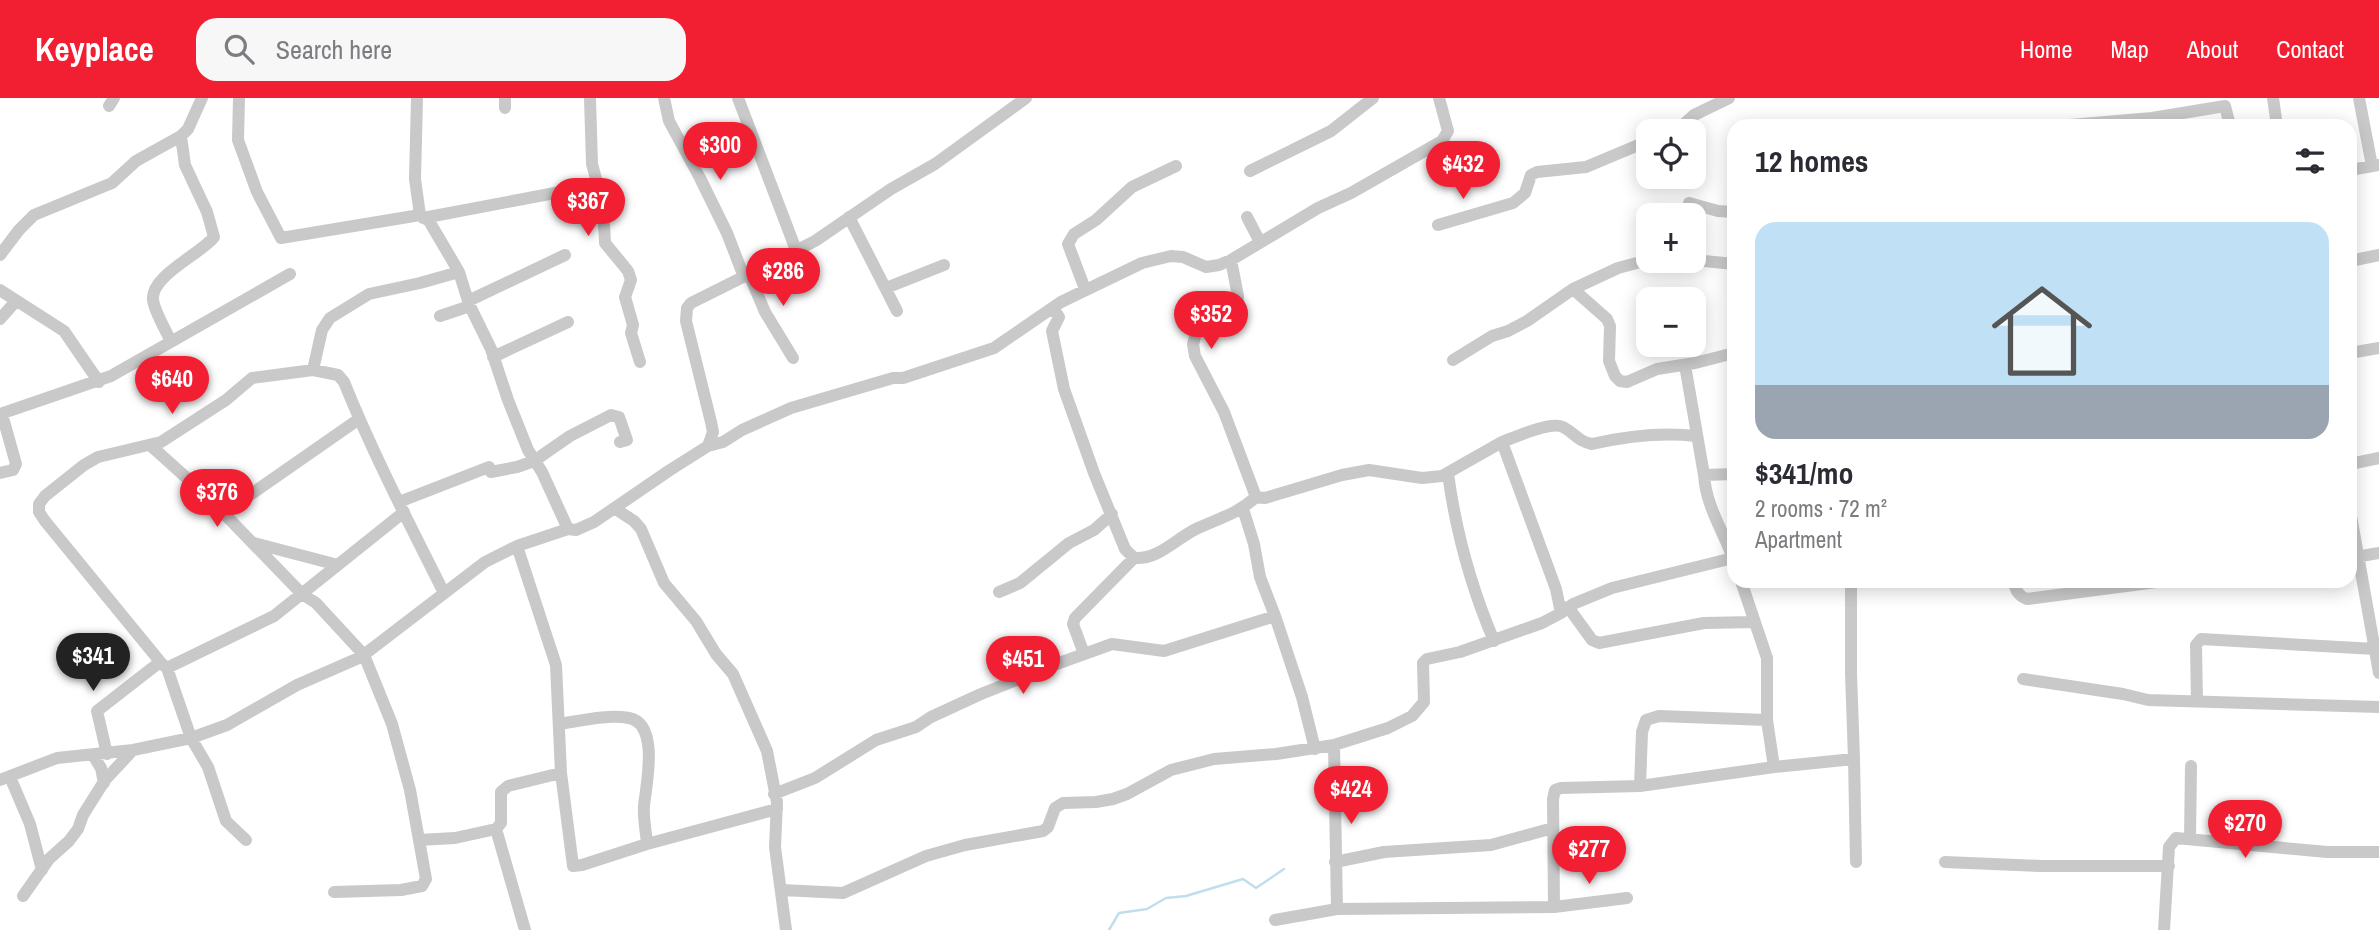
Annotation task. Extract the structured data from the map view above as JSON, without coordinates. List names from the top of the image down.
{
  "page": {
    "header": "Keyplace",
    "search": "Search here",
    "nav": [
      "Home",
      "Map",
      "About",
      "Contact"
    ],
    "map_buttons": ["+", "−"],
    "heading": "12 homes",
    "price": [
      "$300",
      "$432",
      "$367",
      "$286",
      "$352",
      "$640",
      "$376",
      "$341",
      "$451",
      "$424",
      "$270",
      "$277"
    ],
    "list": [
      {
        "name": "$341/mo",
        "note": "2 rooms · 72 m² · Apartment"
      }
    ]
  }
}
